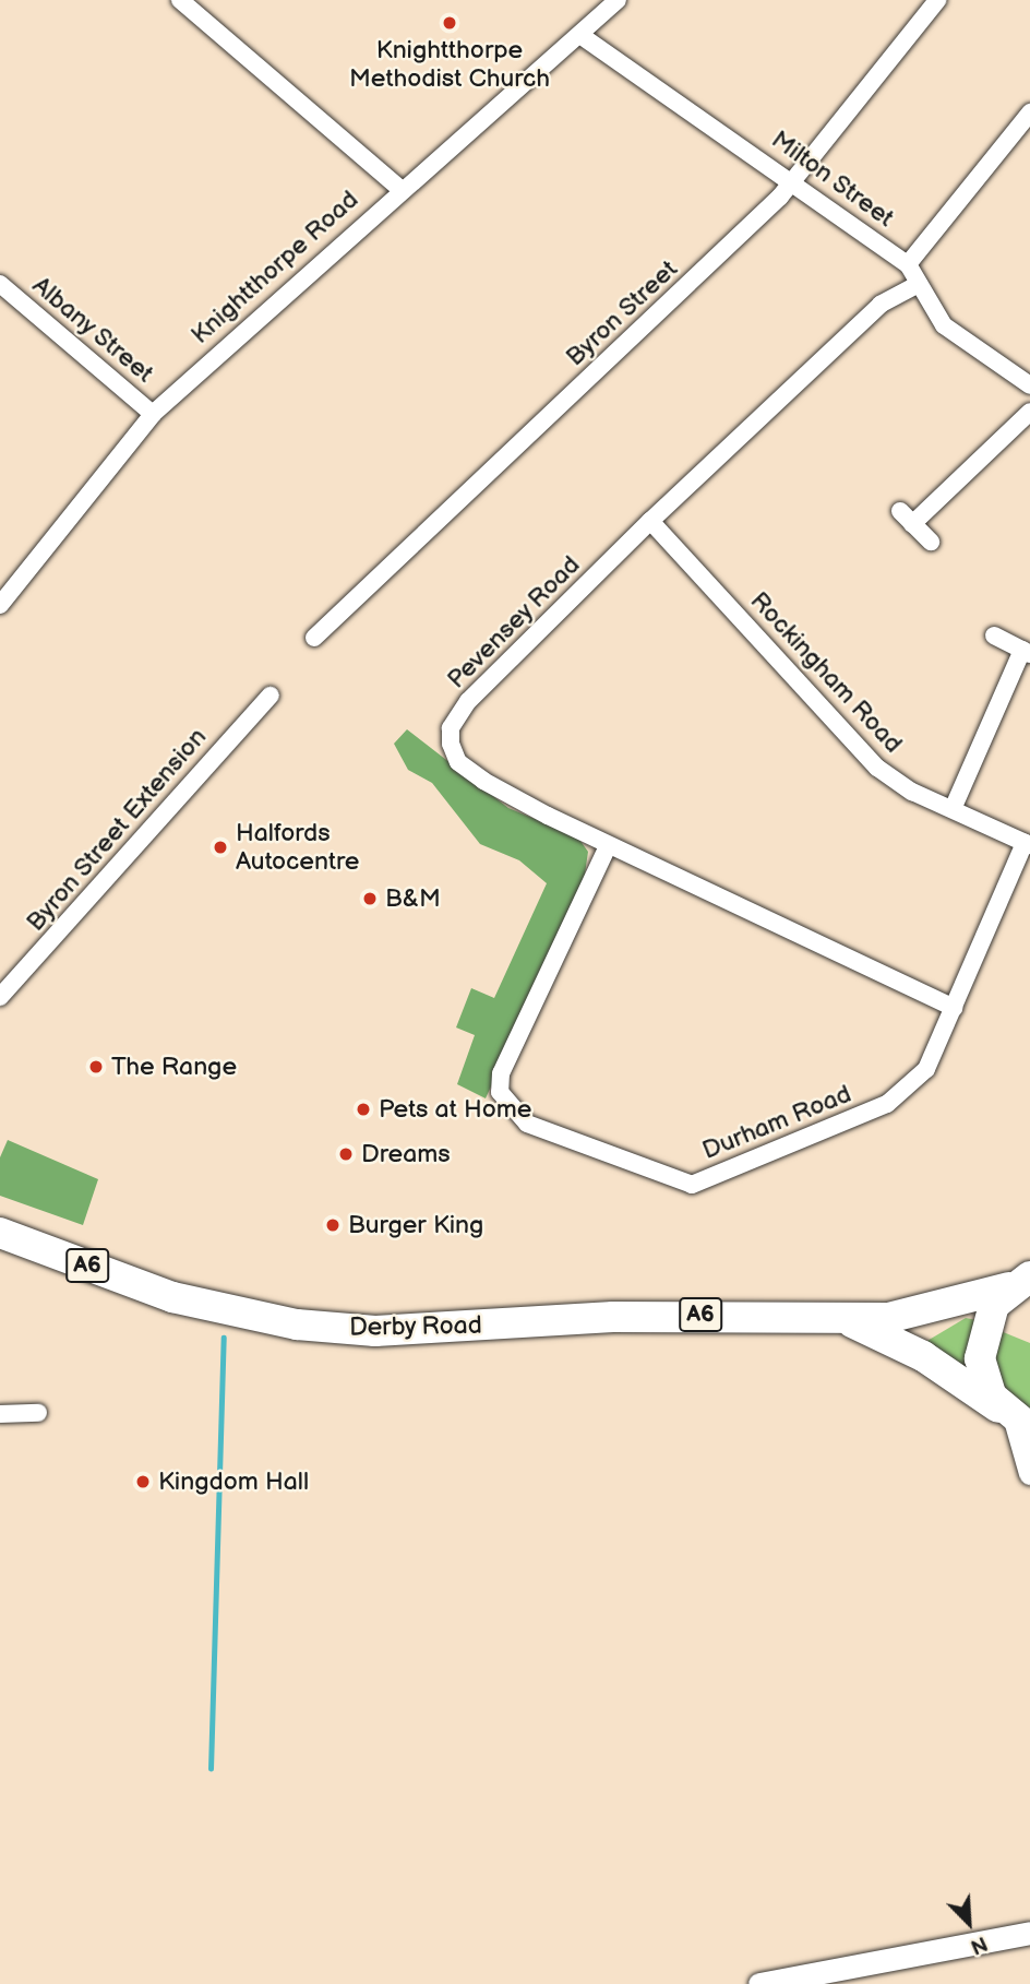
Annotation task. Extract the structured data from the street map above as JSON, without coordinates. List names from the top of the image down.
{
  "streets": {
    "highway": ["A6", "Derby Road"],
    "street": [
      "Milton Street",
      "Knightthorpe Road",
      "Byron Street",
      "Albany Street",
      "Pevensey Road",
      "Rockingham Road",
      "Byron Street Extension",
      "Durham Road"
    ]
  },
  "crossings": [
    ["Milton Street", "Knightthorpe Road"],
    ["Milton Street", "Byron Street"],
    ["Milton Street", "Pevensey Road"],
    ["Knightthorpe Road", "Albany Street"],
    ["Pevensey Road", "Rockingham Road"],
    ["Pevensey Road", "Durham Road"],
    ["Rockingham Road", "Durham Road"],
    ["A6", "Derby Road"]
  ],
  "places": [
    "Knightthorpe Methodist Church",
    "Halfords Autocentre",
    "B&M",
    "The Range",
    "Pets at Home",
    "Dreams",
    "Burger King",
    "Kingdom Hall"
  ],
  "north": "bottom right"
}
